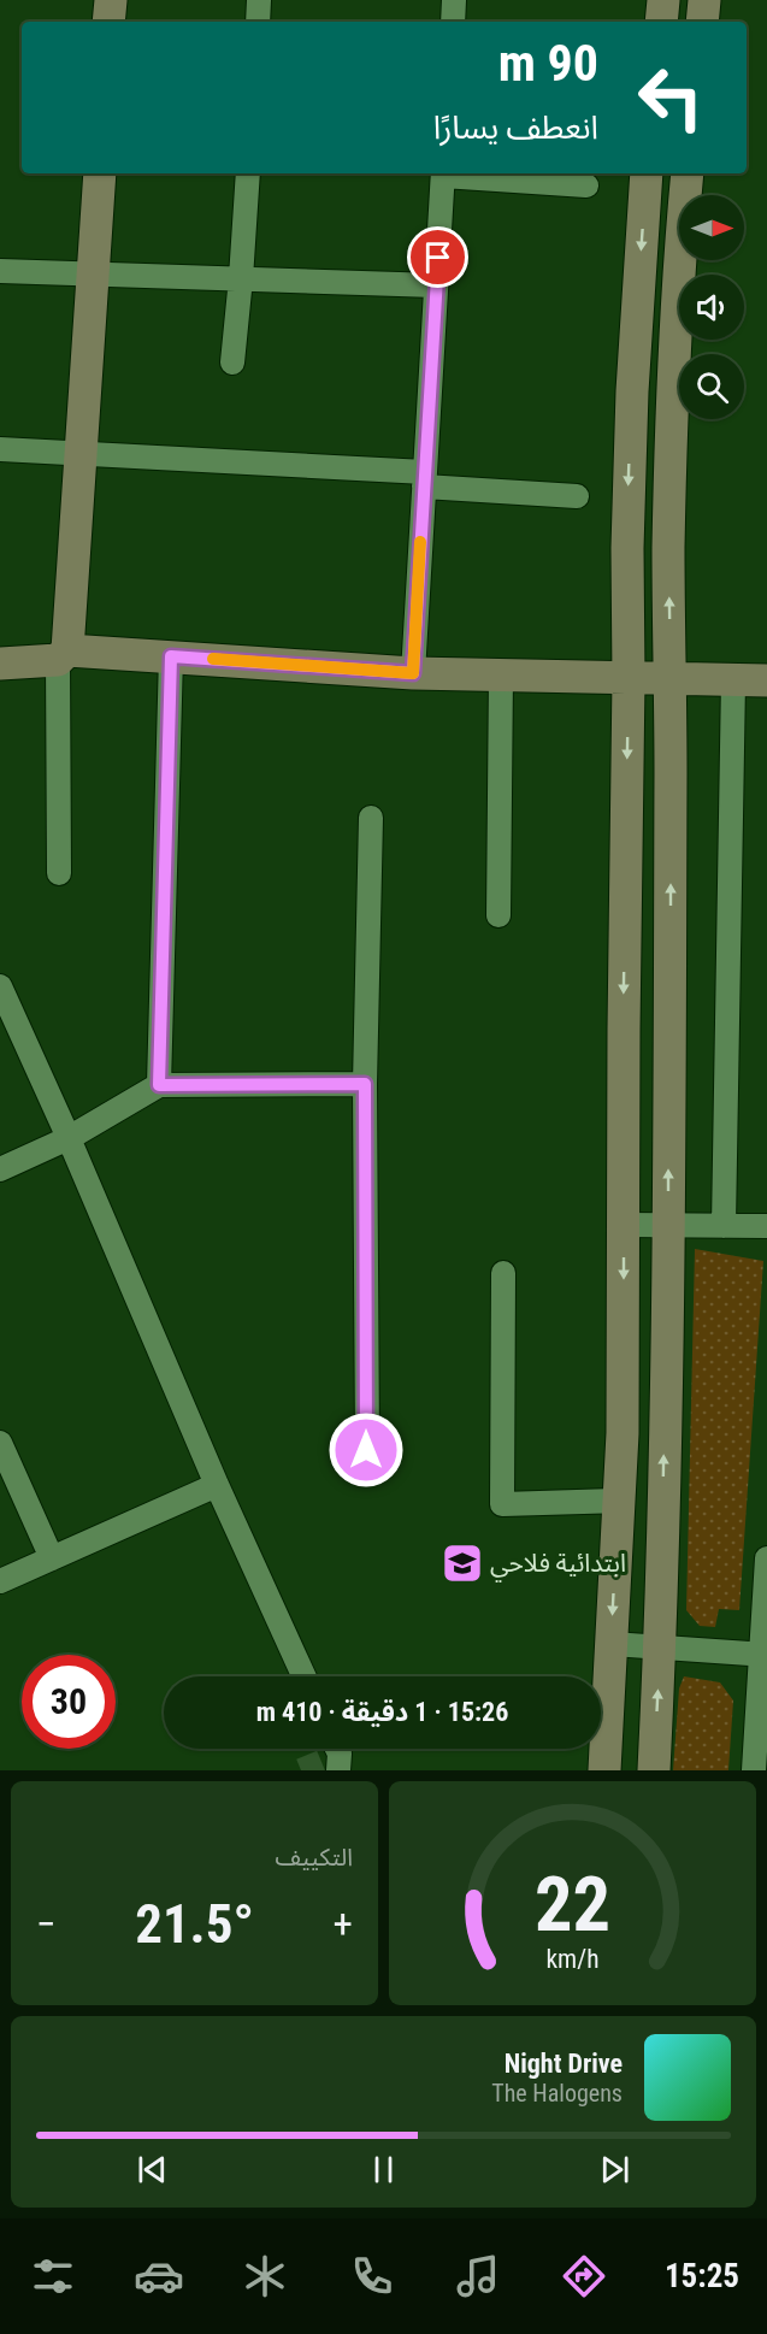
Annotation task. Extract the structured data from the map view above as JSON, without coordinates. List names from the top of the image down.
{
  "places": {
    "school or university": ["ابتدائية فلاحي"]
  },
  "north": "right",
  "page": {
    "turn": ["90 m", "انعطف يسارًا"],
    "limit": "30",
    "trip": "15:26 · 1 دقيقة · 410 m",
    "tile": "التكييف",
    "heat": ["−", "21.5°", "+"],
    "song": ["Night Drive", "The Halogens"],
    "tabs": "15:25",
    "gauge": ["22", "km/h"]
  }
}
